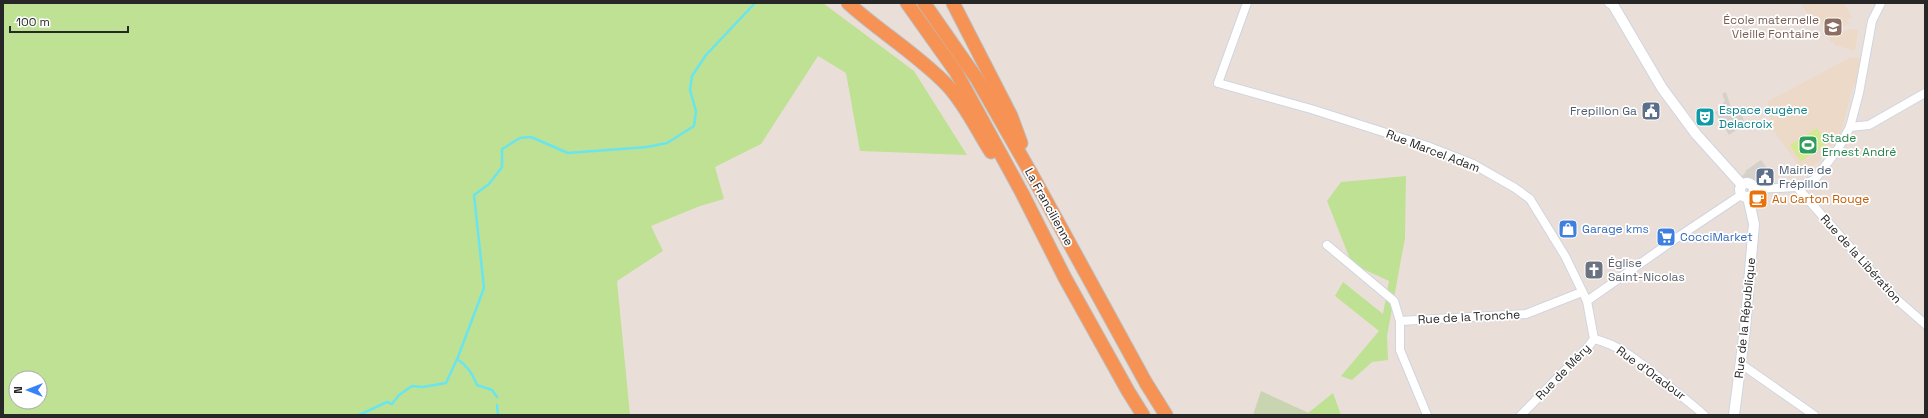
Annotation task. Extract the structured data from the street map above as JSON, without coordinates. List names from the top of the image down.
{
  "streets": {
    "highway": ["La Francilienne"],
    "street": [
      "Rue Marcel Adam",
      "Rue de la Libération",
      "Rue de la Tronche",
      "Rue de la République",
      "Rue de Méry",
      "Rue d'Oradour"
    ]
  },
  "crossings": [
    ["Rue Marcel Adam", "Rue de la Tronche"],
    ["Rue Marcel Adam", "Rue de Méry"],
    ["Rue de Méry", "Rue d'Oradour"]
  ],
  "places": {
    "school or university": ["École maternelle Vieille Fontaine"],
    "public building": ["Frepillon Ga", "Mairie de Frépillon"],
    "theatre": ["Espace eugène Delacroix"],
    "sports": ["Stade Ernest André"],
    "cafe": ["Au Carton Rouge"],
    "shop": ["Garage kms"],
    "supermarket": ["CocciMarket"],
    "church": ["Église Saint-Nicolas"]
  },
  "scale_bar": "100 m",
  "north": "left"
}
